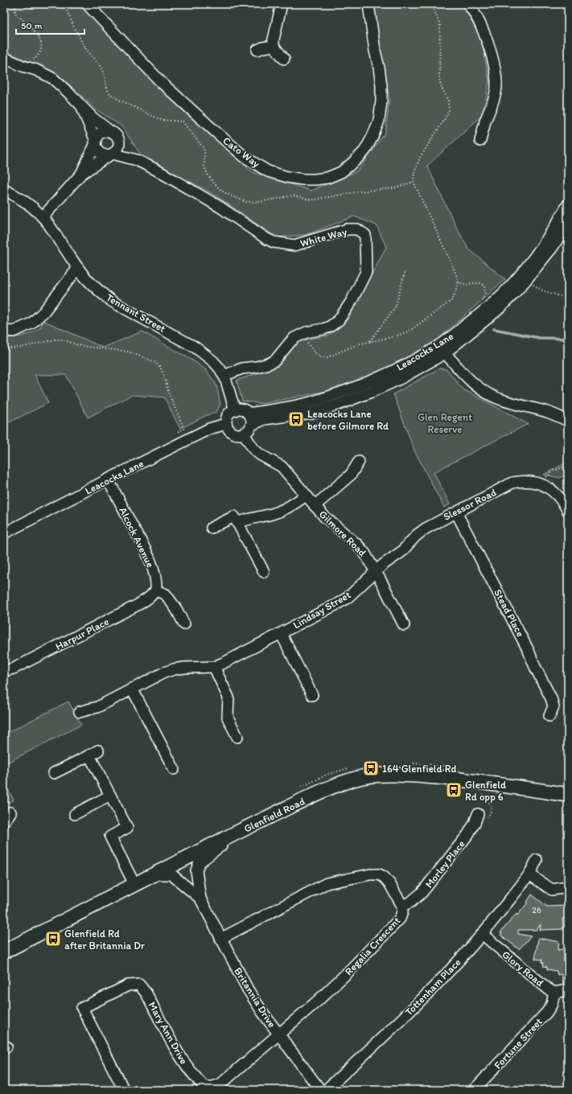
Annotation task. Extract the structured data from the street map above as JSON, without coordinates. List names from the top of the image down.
{
  "streets": {
    "main road": ["Glenfield Road"],
    "street": [
      "Cato Way",
      "White Way",
      "Tennant Street",
      "Leacocks Lane",
      "Slessor Road",
      "Gilmore Road",
      "Alcock Avenue",
      "Lindsay Street",
      "Stead Place",
      "Harpur Place",
      "Morley Place",
      "Regalia Crescent",
      "Glory Road",
      "Tottenham Place",
      "Britannia Drive",
      "Mary Ann Drive",
      "Fortune Street"
    ]
  },
  "crossings": [
    ["White Way", "Tennant Street"],
    ["Tennant Street", "Leacocks Lane"],
    ["Tennant Street", "Gilmore Road"],
    ["Leacocks Lane", "Gilmore Road"],
    ["Leacocks Lane", "Alcock Avenue"],
    ["Slessor Road", "Gilmore Road"],
    ["Slessor Road", "Lindsay Street"],
    ["Slessor Road", "Stead Place"],
    ["Gilmore Road", "Lindsay Street"],
    ["Alcock Avenue", "Harpur Place"],
    ["Glenfield Road", "Britannia Drive"],
    ["Morley Place", "Regalia Crescent"],
    ["Regalia Crescent", "Britannia Drive"],
    ["Regalia Crescent", "Mary Ann Drive"],
    ["Glory Road", "Tottenham Place"],
    ["Glory Road", "Fortune Street"],
    ["Britannia Drive", "Mary Ann Drive"]
  ],
  "parks": ["Glen Regent Reserve"],
  "places": {
    "bus stop": [
      "Leacocks Lane before Gilmore Rd",
      "164 Glenfield Rd",
      "Glenfield Rd opp 6",
      "Glenfield Rd after Britannia Dr"
    ]
  },
  "house_numbers": ["26"],
  "scale_bar": "50 m"
}
